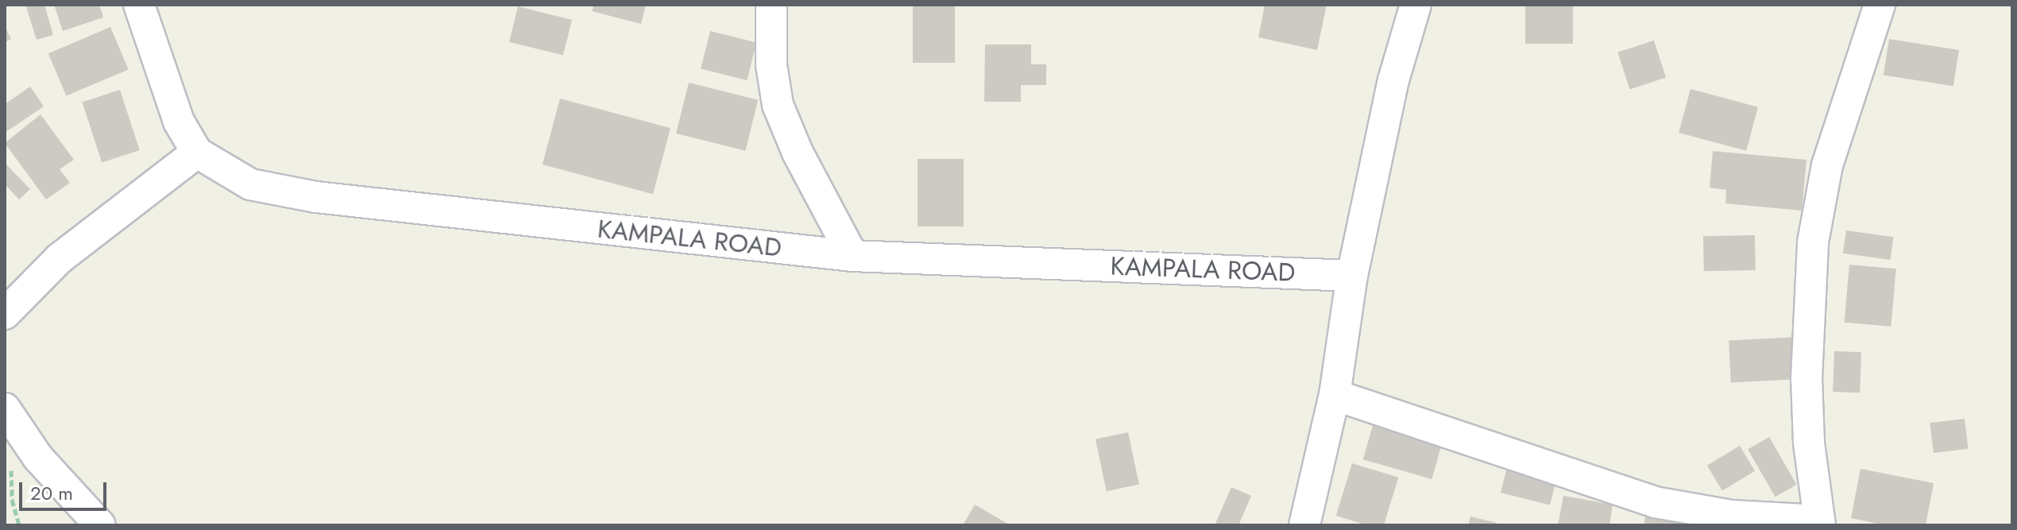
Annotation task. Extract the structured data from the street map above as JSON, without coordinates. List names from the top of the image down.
{
  "streets": {
    "street": ["KAMPALA ROAD"]
  },
  "scale_bar": "20 m"
}
